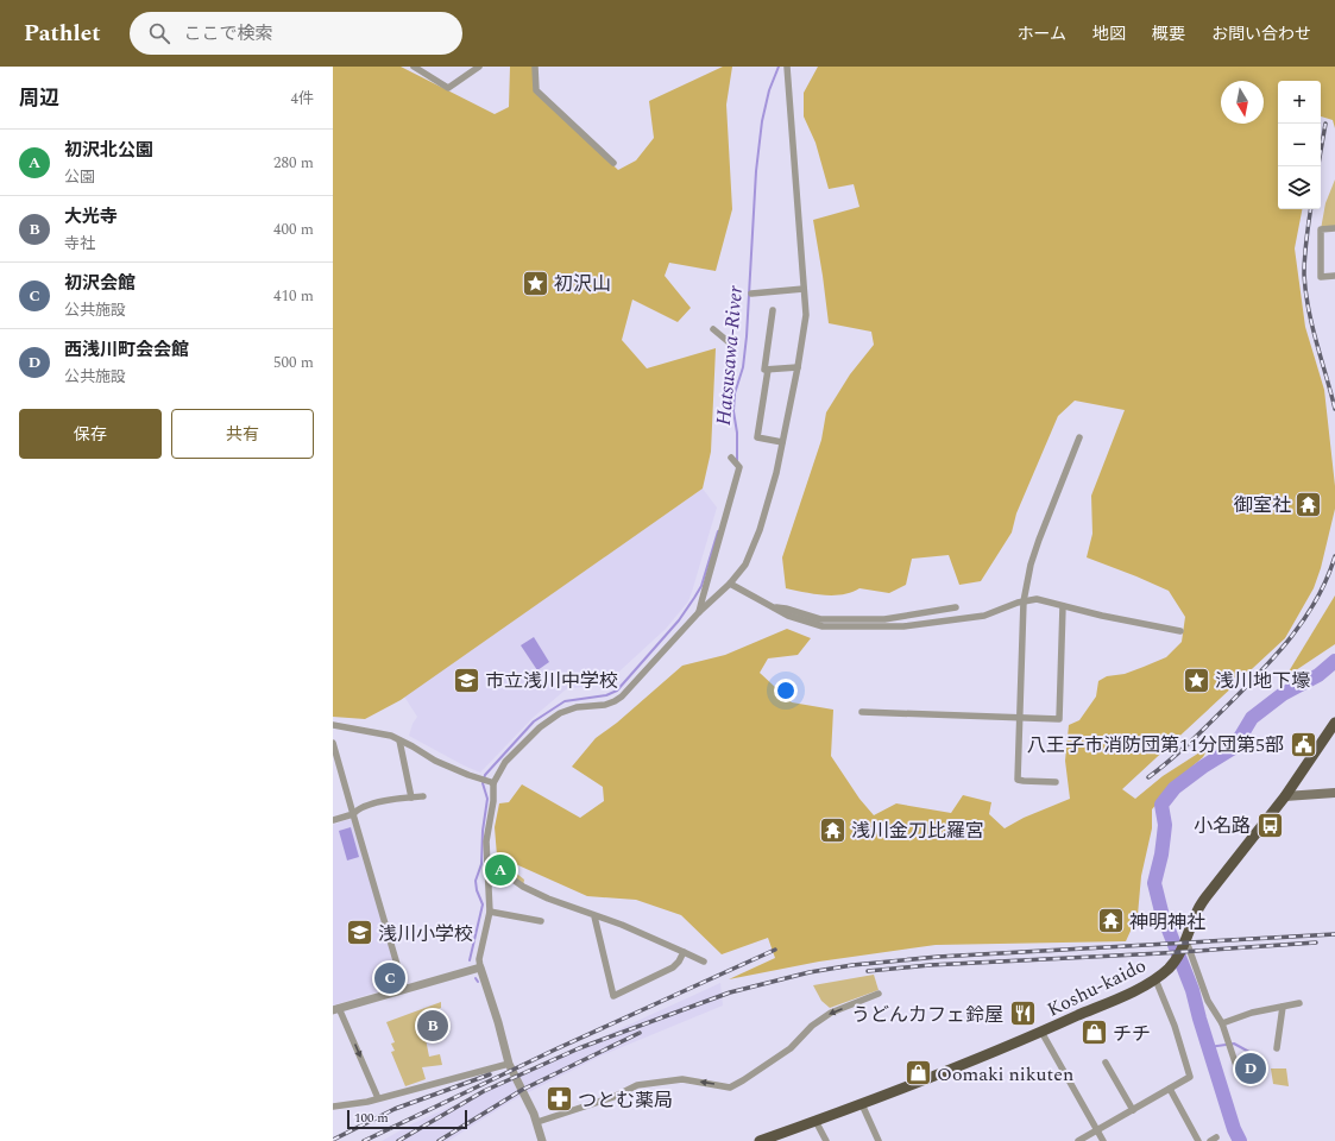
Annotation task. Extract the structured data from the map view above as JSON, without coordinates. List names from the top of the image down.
{
  "streets": {
    "highway": ["Koshu-kaido"]
  },
  "water": ["Hatsusawa-River"],
  "places": {
    "place": ["初沢山", "浅川地下壕"],
    "temple": ["御室社", "浅川金刀比羅宮", "神明神社"],
    "school or university": ["市立浅川中学校", "浅川小学校"],
    "public building": ["八王子市消防団第11分団第5部"],
    "bus stop": ["小名路"],
    "restaurant": ["うどんカフェ鈴屋"],
    "shop": ["チチ", "Oomaki nikuten"],
    "pharmacy": ["つとむ薬局"]
  },
  "scale_bar": "100 m",
  "north": "bottom",
  "page": {
    "header": "Pathlet",
    "search": "ここで検索",
    "nav": [
      "ホーム",
      "地図",
      "概要",
      "お問い合わせ"
    ],
    "heading": ["周辺", "4件"],
    "map_buttons": ["+", "−"],
    "list": [
      {
        "mark": "A",
        "name": "初沢北公園",
        "note": "公園",
        "value": "280 m"
      },
      {
        "mark": "B",
        "name": "大光寺",
        "note": "寺社",
        "value": "400 m"
      },
      {
        "mark": "C",
        "name": "初沢会館",
        "note": "公共施設",
        "value": "410 m"
      },
      {
        "mark": "D",
        "name": "西浅川町会会館",
        "note": "公共施設",
        "value": "500 m"
      }
    ],
    "buttons": ["保存", "共有"],
    "pins": [
      "A",
      "C",
      "B",
      "D"
    ],
    "scale": "100 m"
  }
}
